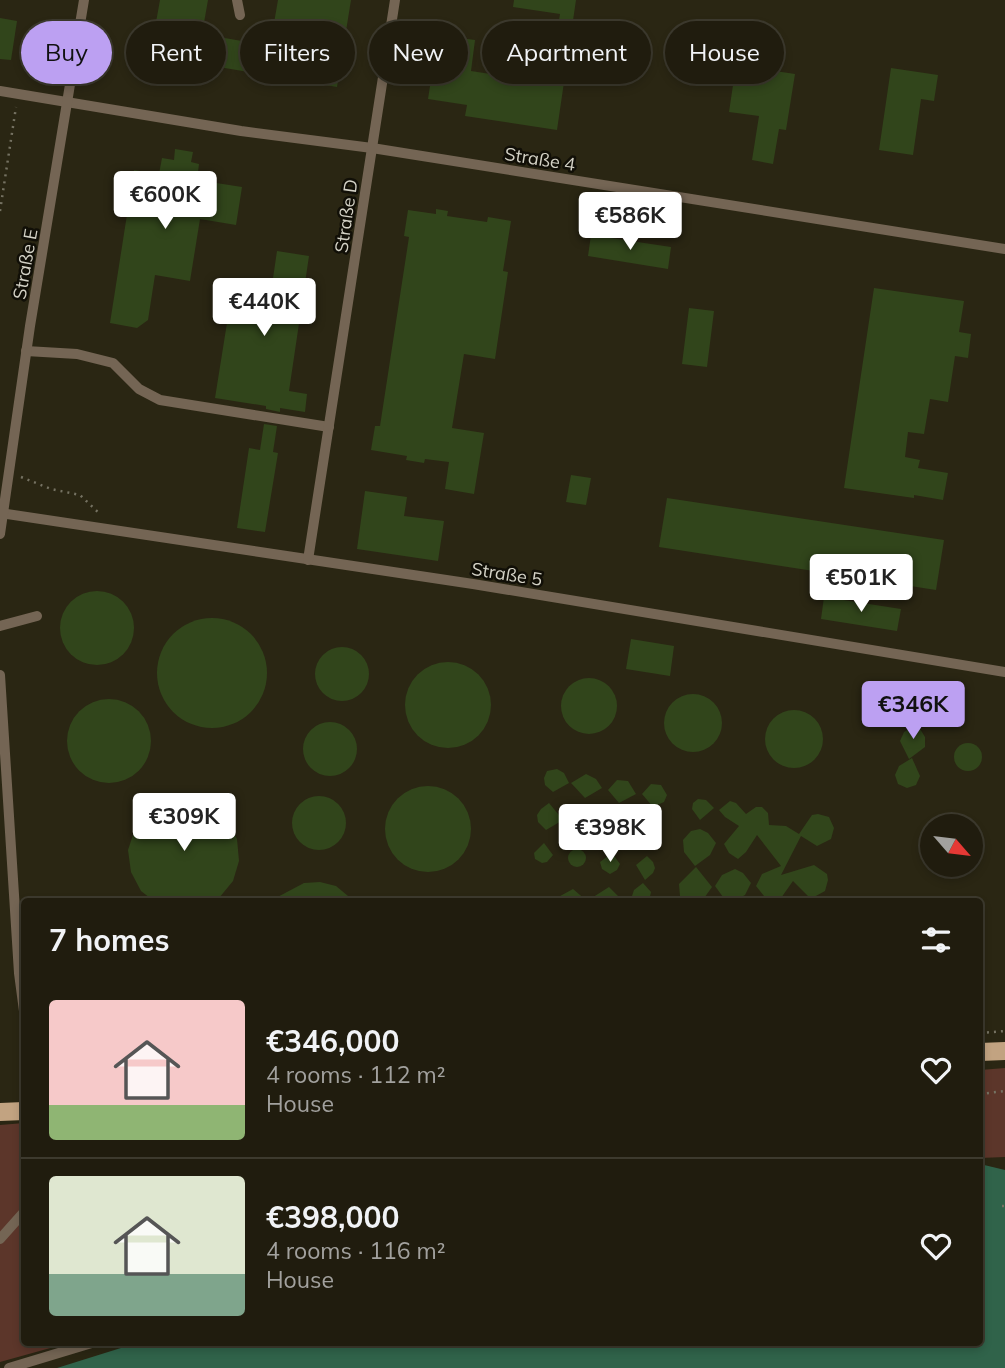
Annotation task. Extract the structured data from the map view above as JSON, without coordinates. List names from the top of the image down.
{
  "streets": {
    "lane": [
      "Straße 4",
      "Straße D",
      "Straße E",
      "Straße 5"
    ]
  },
  "crossings": [
    ["Straße 4", "Straße D"],
    ["Straße 4", "Straße E"],
    ["Straße D", "Straße 5"],
    ["Straße E", "Straße 5"]
  ],
  "north": "bottom right",
  "page": {
    "chip": [
      "Buy",
      "Rent",
      "Filters",
      "New",
      "Apartment",
      "House"
    ],
    "price": [
      "€600K",
      "€586K",
      "€440K",
      "€501K",
      "€346K",
      "€309K",
      "€398K"
    ],
    "heading": "7 homes",
    "list": [
      {
        "name": "€346,000",
        "note": "4 rooms · 112 m² · House"
      },
      {
        "name": "€398,000",
        "note": "4 rooms · 116 m² · House"
      }
    ]
  }
}
